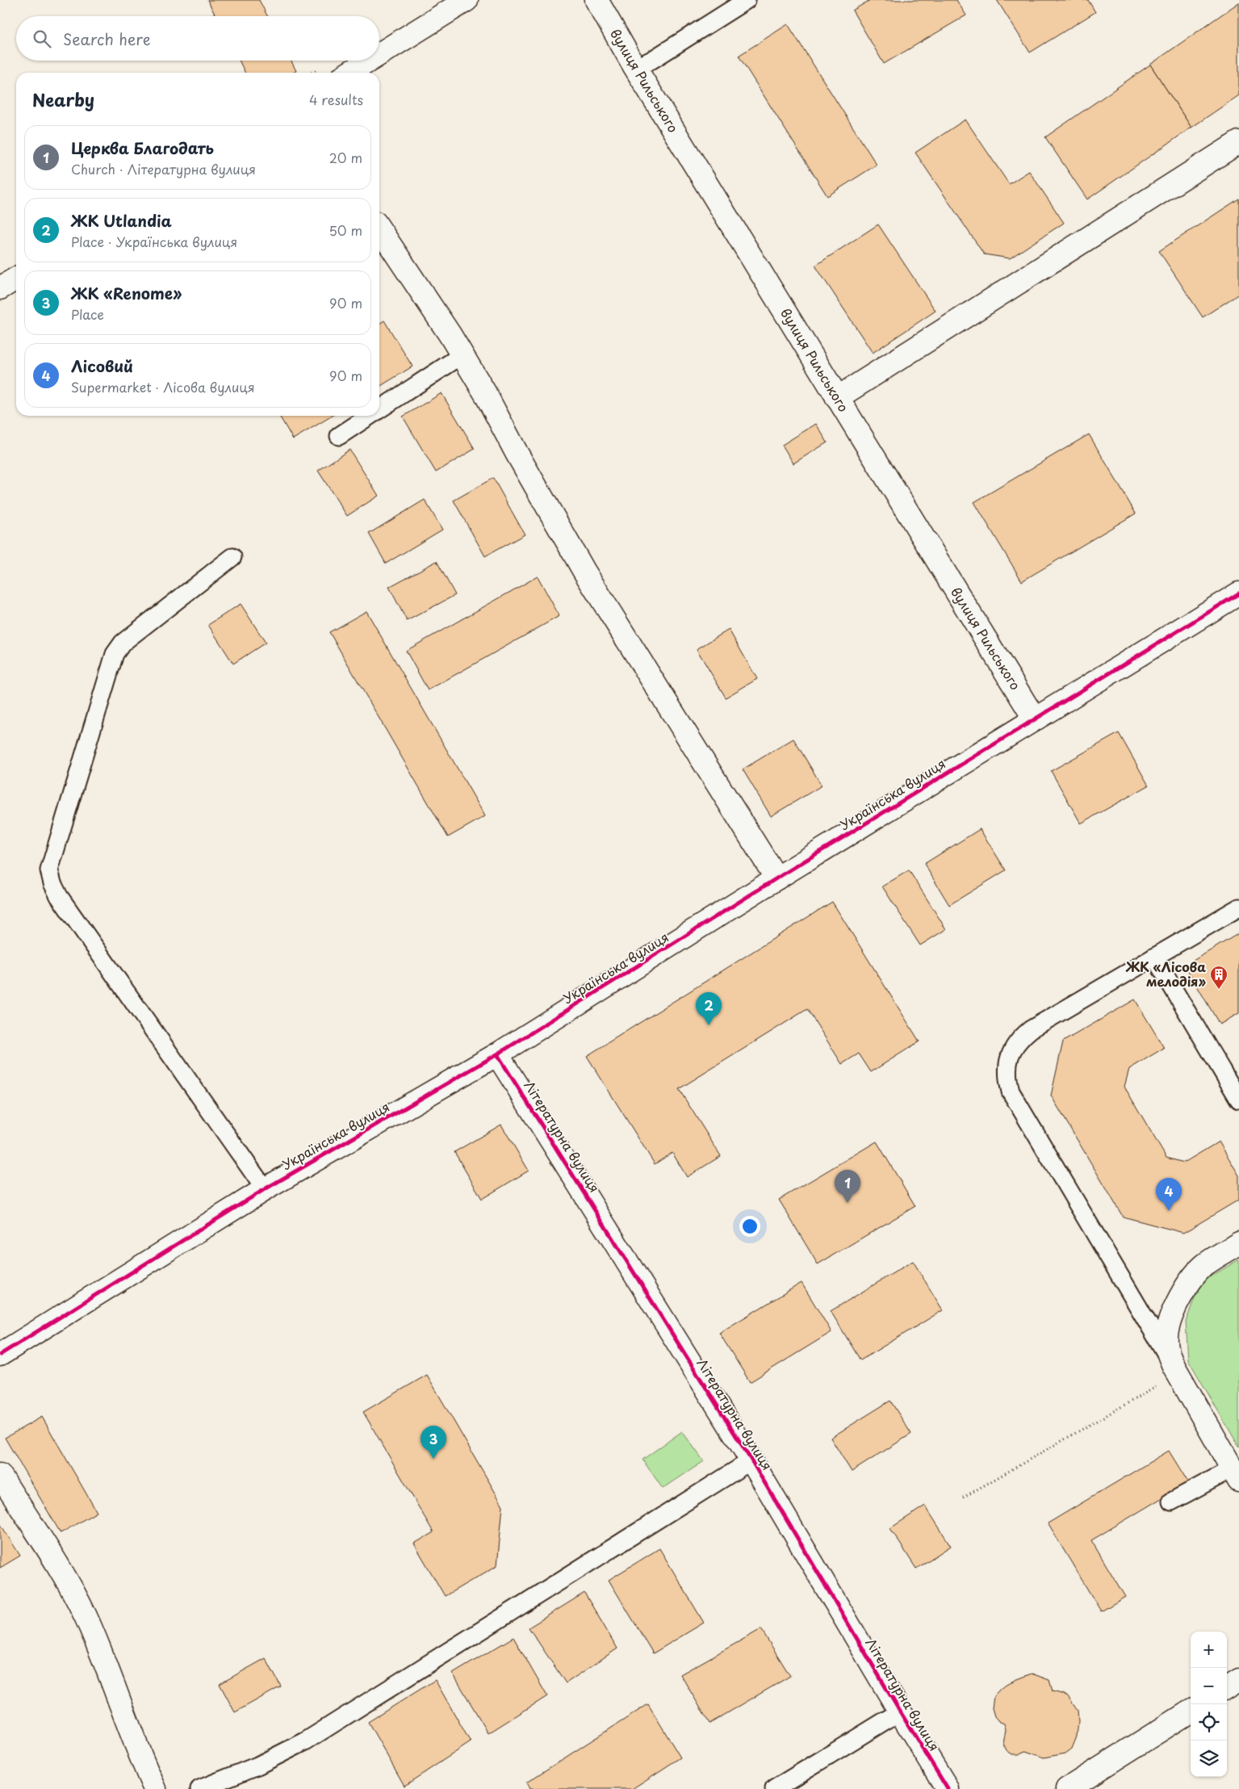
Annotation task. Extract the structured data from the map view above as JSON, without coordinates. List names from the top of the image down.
{
  "streets": {
    "street": ["вулиця Рильського", "Українська вулиця", "Літературна вулиця"]
  },
  "crossings": [
    ["вулиця Рильського", "Українська вулиця"],
    ["Українська вулиця", "Літературна вулиця"]
  ],
  "places": {
    "building": ["ЖК «Лісова мелодія»"]
  },
  "page": {
    "search": "Search here",
    "heading": ["Nearby", "4 results"],
    "list": [
      {
        "mark": "1",
        "name": "Церква Благодать",
        "note": "Church · Літературна вулиця",
        "value": "20 m"
      },
      {
        "mark": "2",
        "name": "ЖК Utlandia",
        "note": "Place · Українська вулиця",
        "value": "50 m"
      },
      {
        "mark": "3",
        "name": "ЖК «Renome»",
        "note": "Place",
        "value": "90 m"
      },
      {
        "mark": "4",
        "name": "Лісовий",
        "note": "Supermarket · Лісова вулиця",
        "value": "90 m"
      }
    ],
    "pins": [
      "2",
      "1",
      "4",
      "3"
    ],
    "map_buttons": ["+", "−"]
  }
}
